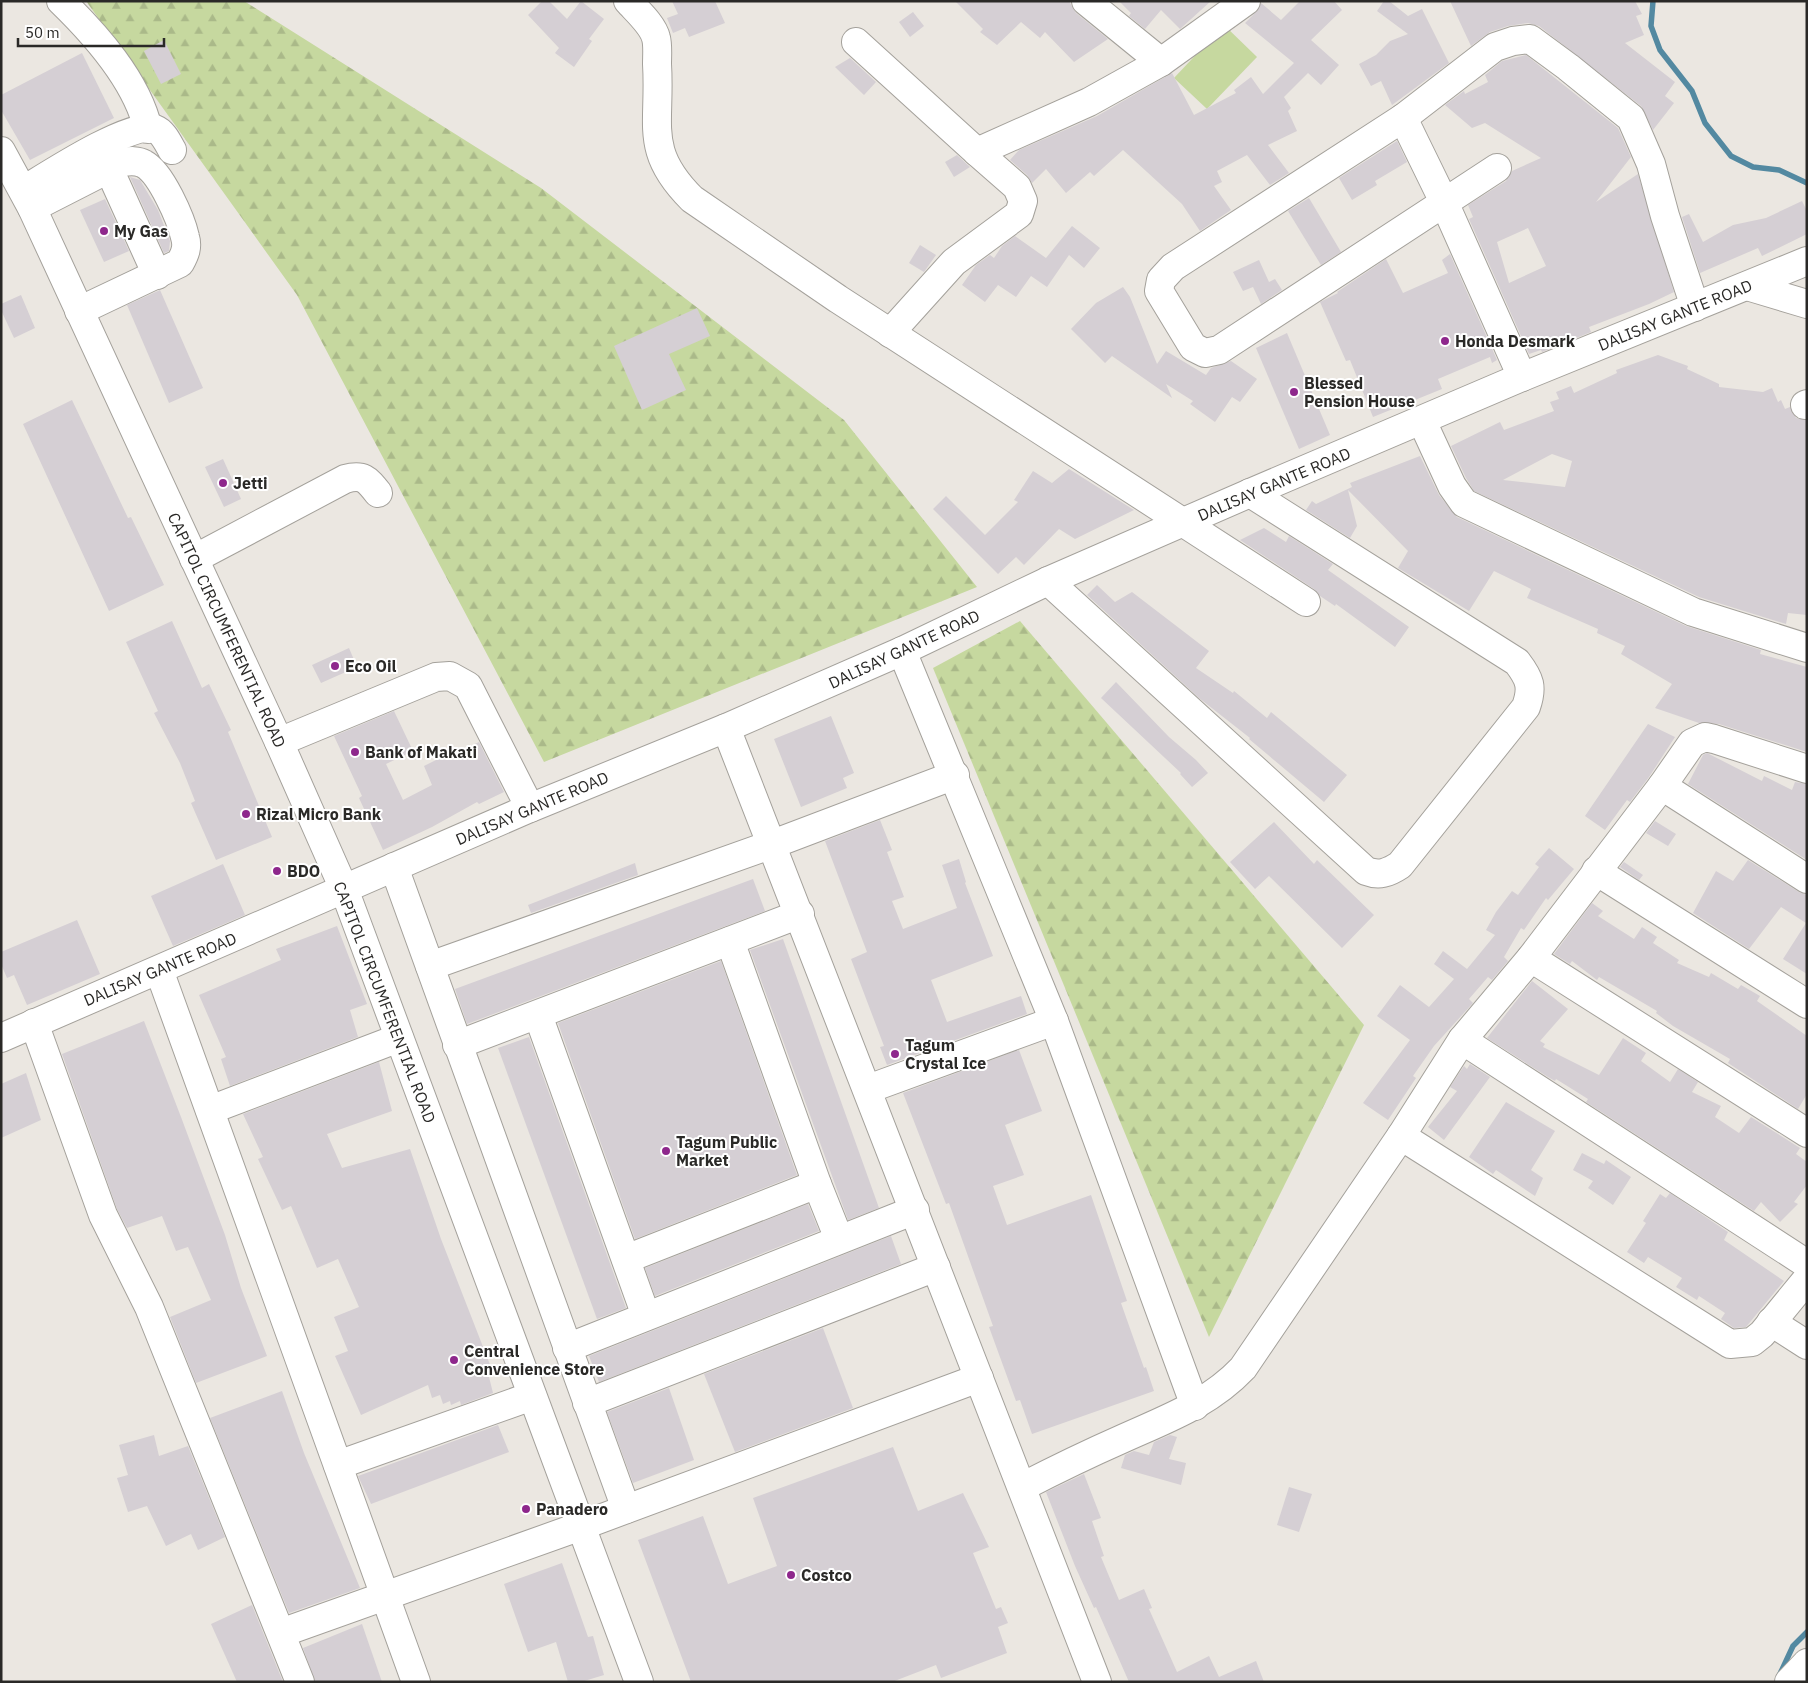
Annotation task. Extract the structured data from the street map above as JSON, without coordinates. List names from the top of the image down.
{
  "streets": {
    "street": ["DALISAY GANTE ROAD", "CAPITOL CIRCUMFERENTIAL ROAD"]
  },
  "crossings": [
    ["DALISAY GANTE ROAD", "CAPITOL CIRCUMFERENTIAL ROAD"]
  ],
  "places": [
    "My Gas",
    "Honda Desmark",
    "Blessed Pension House",
    "Jetti",
    "Eco Oil",
    "Bank of Makati",
    "Rizal Micro Bank",
    "BDO",
    "Tagum Crystal Ice",
    "Tagum Public Market",
    "Central Convenience Store",
    "Panadero",
    "Costco"
  ],
  "scale_bar": "50 m"
}
